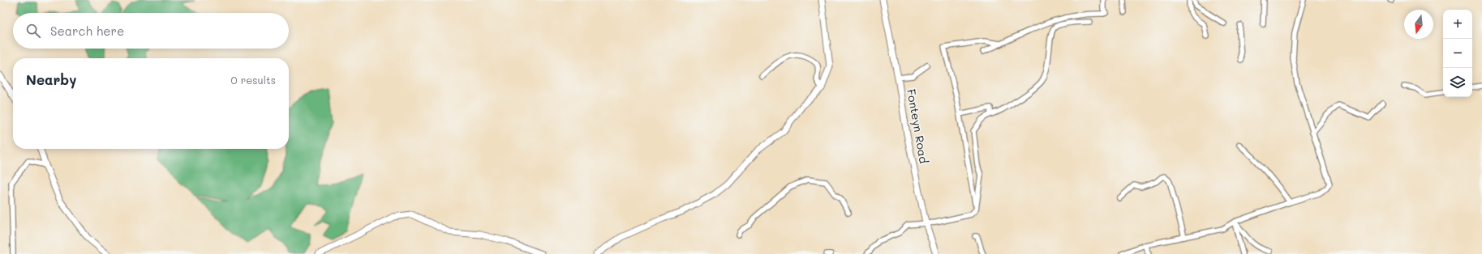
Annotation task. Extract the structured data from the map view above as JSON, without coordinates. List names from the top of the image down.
{
  "streets": {
    "street": ["Fonteyn Road"]
  },
  "north": "bottom",
  "page": {
    "map_buttons": ["+", "−"],
    "search": "Search here",
    "heading": ["Nearby", "0 results"]
  }
}
